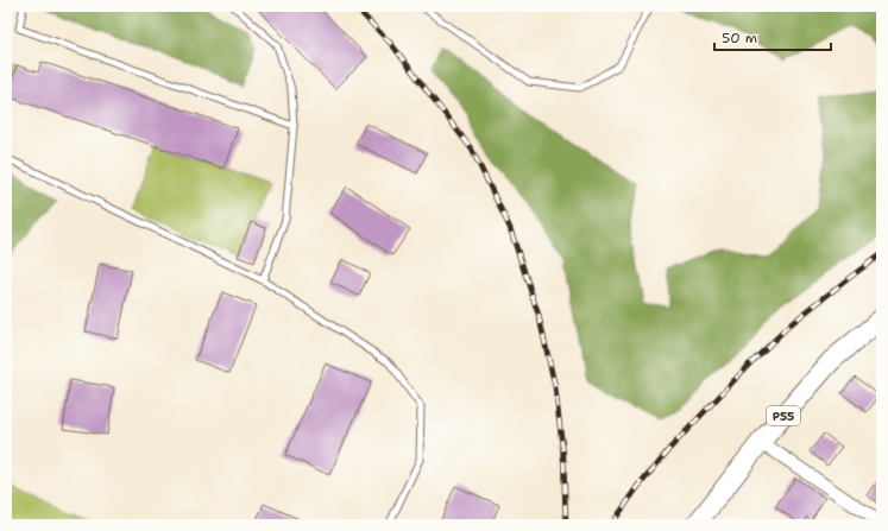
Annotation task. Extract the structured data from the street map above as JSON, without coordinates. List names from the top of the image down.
{
  "streets": {
    "main road": ["Р55"]
  },
  "scale_bar": "50 m"
}
